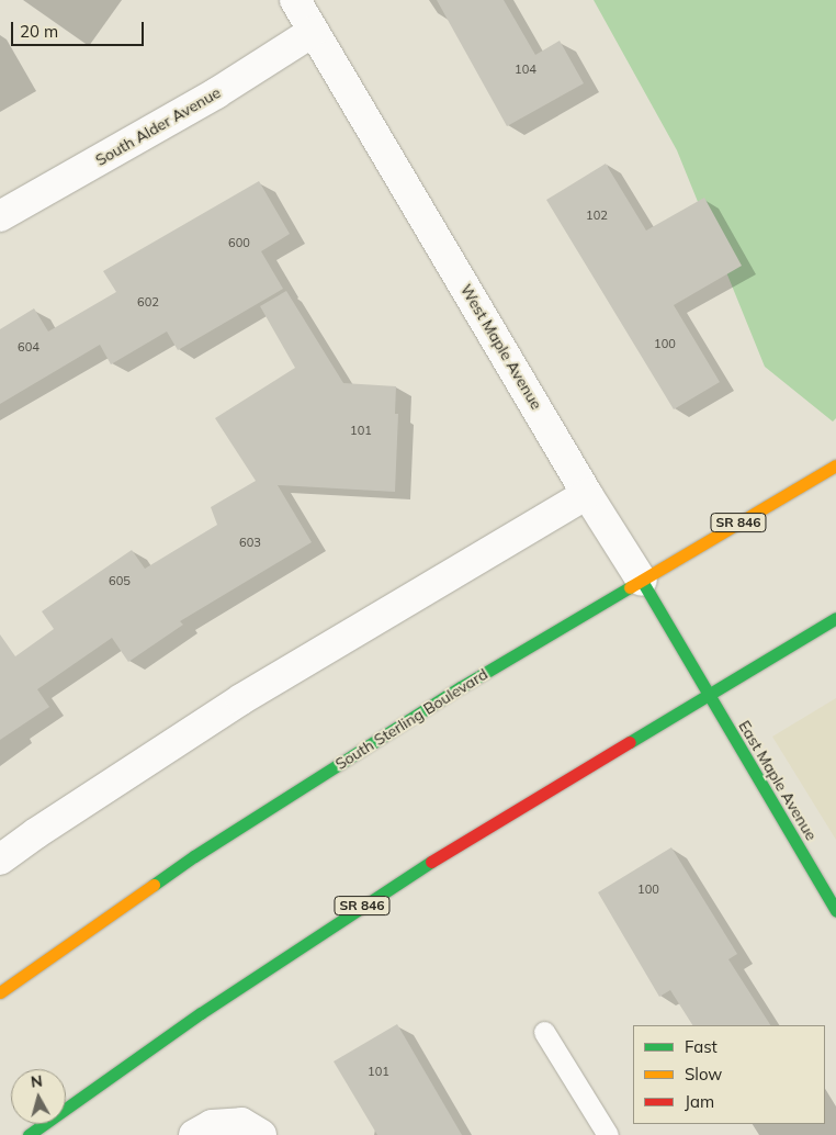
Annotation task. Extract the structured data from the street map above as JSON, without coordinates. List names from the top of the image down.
{
  "streets": {
    "main road": [
      "West Maple Avenue",
      "SR 846",
      "South Sterling Boulevard",
      "East Maple Avenue"
    ],
    "street": ["South Alder Avenue"]
  },
  "crossings": [
    ["South Alder Avenue", "West Maple Avenue"],
    ["West Maple Avenue", "SR 846"],
    ["West Maple Avenue", "South Sterling Boulevard"],
    ["West Maple Avenue", "East Maple Avenue"],
    ["SR 846", "East Maple Avenue"]
  ],
  "house_numbers": [
    "104",
    "102",
    "600",
    "602",
    "100",
    "604",
    "101",
    "603",
    "605",
    "100",
    "101"
  ],
  "legend": ["Fast", "Slow", "Jam"],
  "scale_bar": "20 m",
  "north": "top"
}
